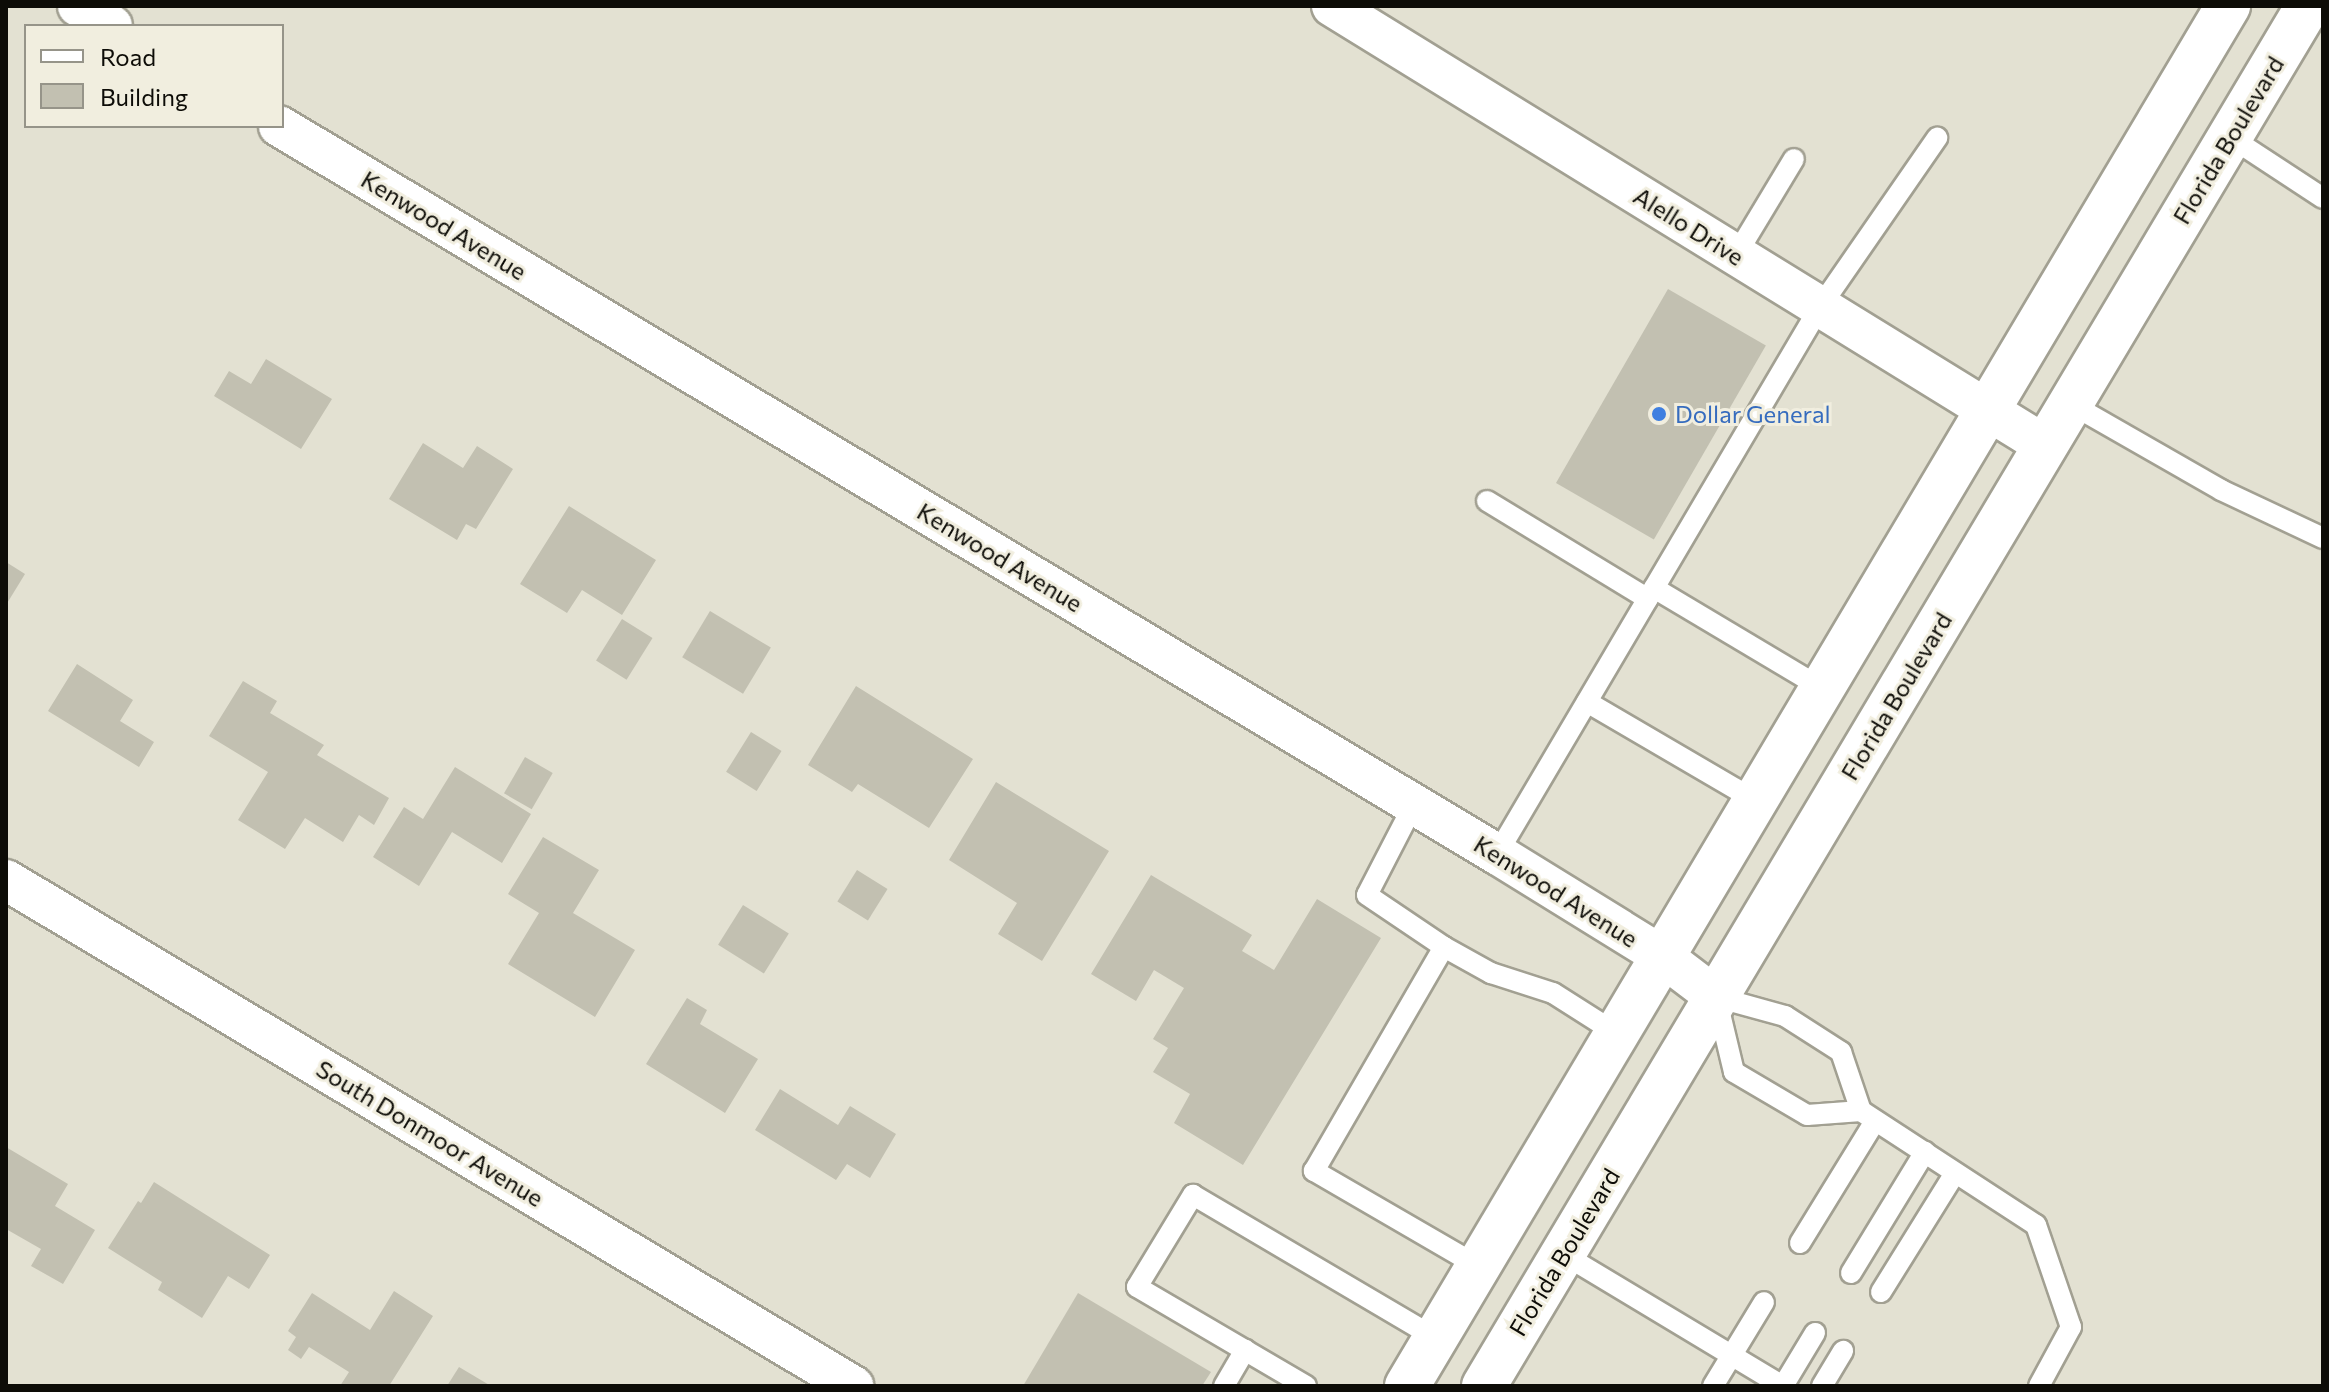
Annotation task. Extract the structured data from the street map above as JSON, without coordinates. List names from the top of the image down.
{
  "streets": {
    "main road": ["Florida Boulevard"],
    "street": ["Kenwood Avenue", "Alello Drive", "South Donmoor Avenue"]
  },
  "crossings": [
    ["Florida Boulevard", "Kenwood Avenue"],
    ["Florida Boulevard", "Alello Drive"]
  ],
  "places": ["Dollar General"],
  "legend": ["Road", "Building"]
}
